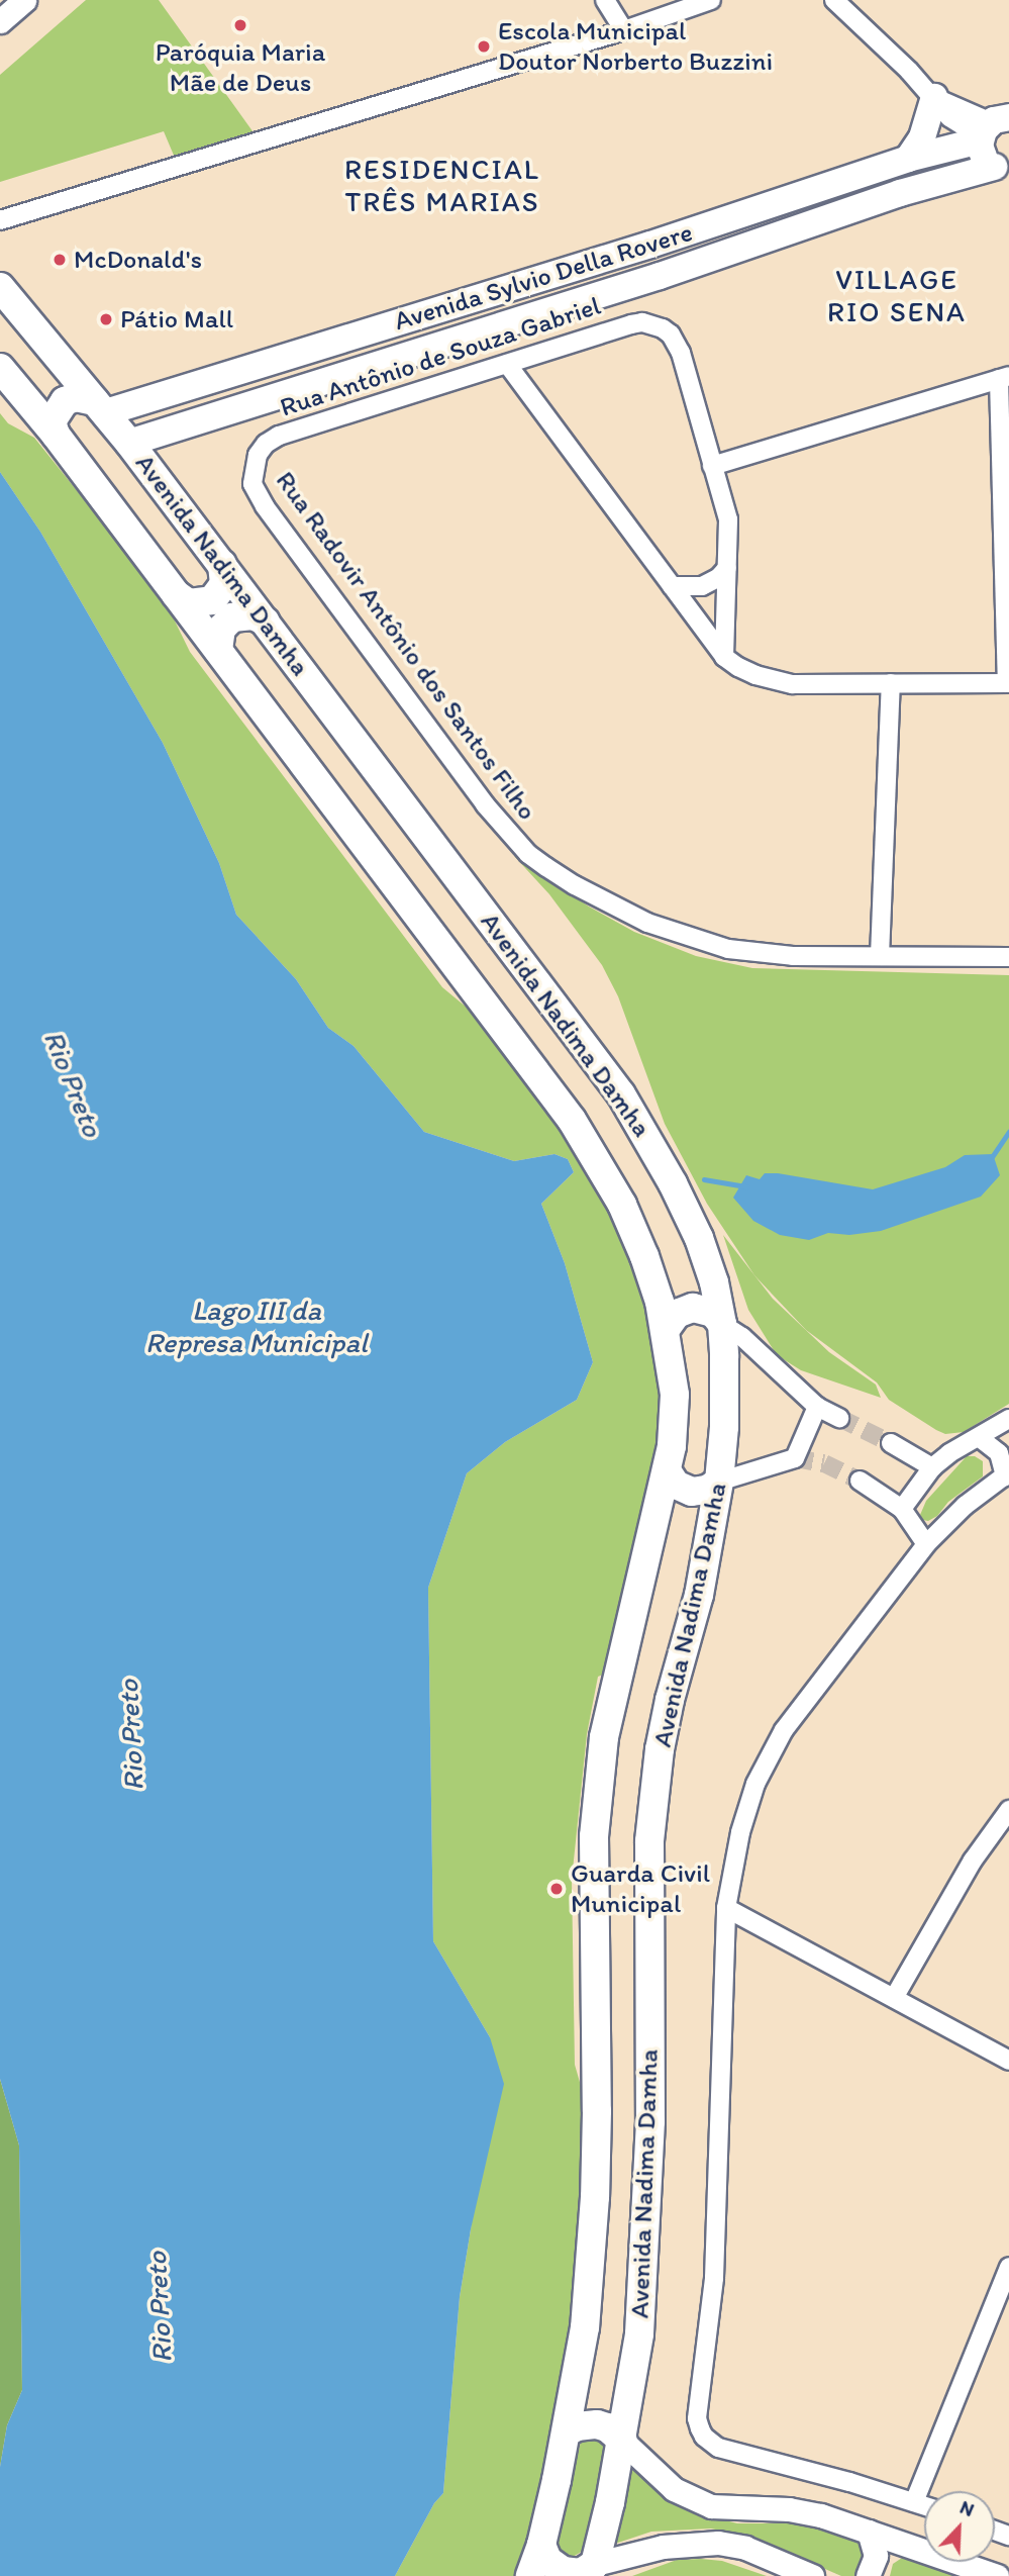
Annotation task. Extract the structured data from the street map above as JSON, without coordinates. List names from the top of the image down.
{
  "streets": {
    "main road": ["Avenida Sylvio Della Rovere", "Avenida Nadima Damha"],
    "street": ["Rua Antônio de Souza Gabriel", "Rua Radovir Antônio dos Santos Filho"]
  },
  "crossings": [
    ["Avenida Sylvio Della Rovere", "Avenida Nadima Damha"],
    ["Rua Antônio de Souza Gabriel", "Rua Radovir Antônio dos Santos Filho"]
  ],
  "districts": ["RESIDENCIAL TRÊS MARIAS", "VILLAGE RIO SENA"],
  "water": ["Rio Preto", "Lago III da Represa Municipal"],
  "places": [
    "Paróquia Maria Mãe de Deus",
    "Escola Municipal Doutor Norberto Buzzini",
    "McDonald's",
    "Pátio Mall",
    "Guarda Civil Municipal"
  ],
  "north": "top right"
}
